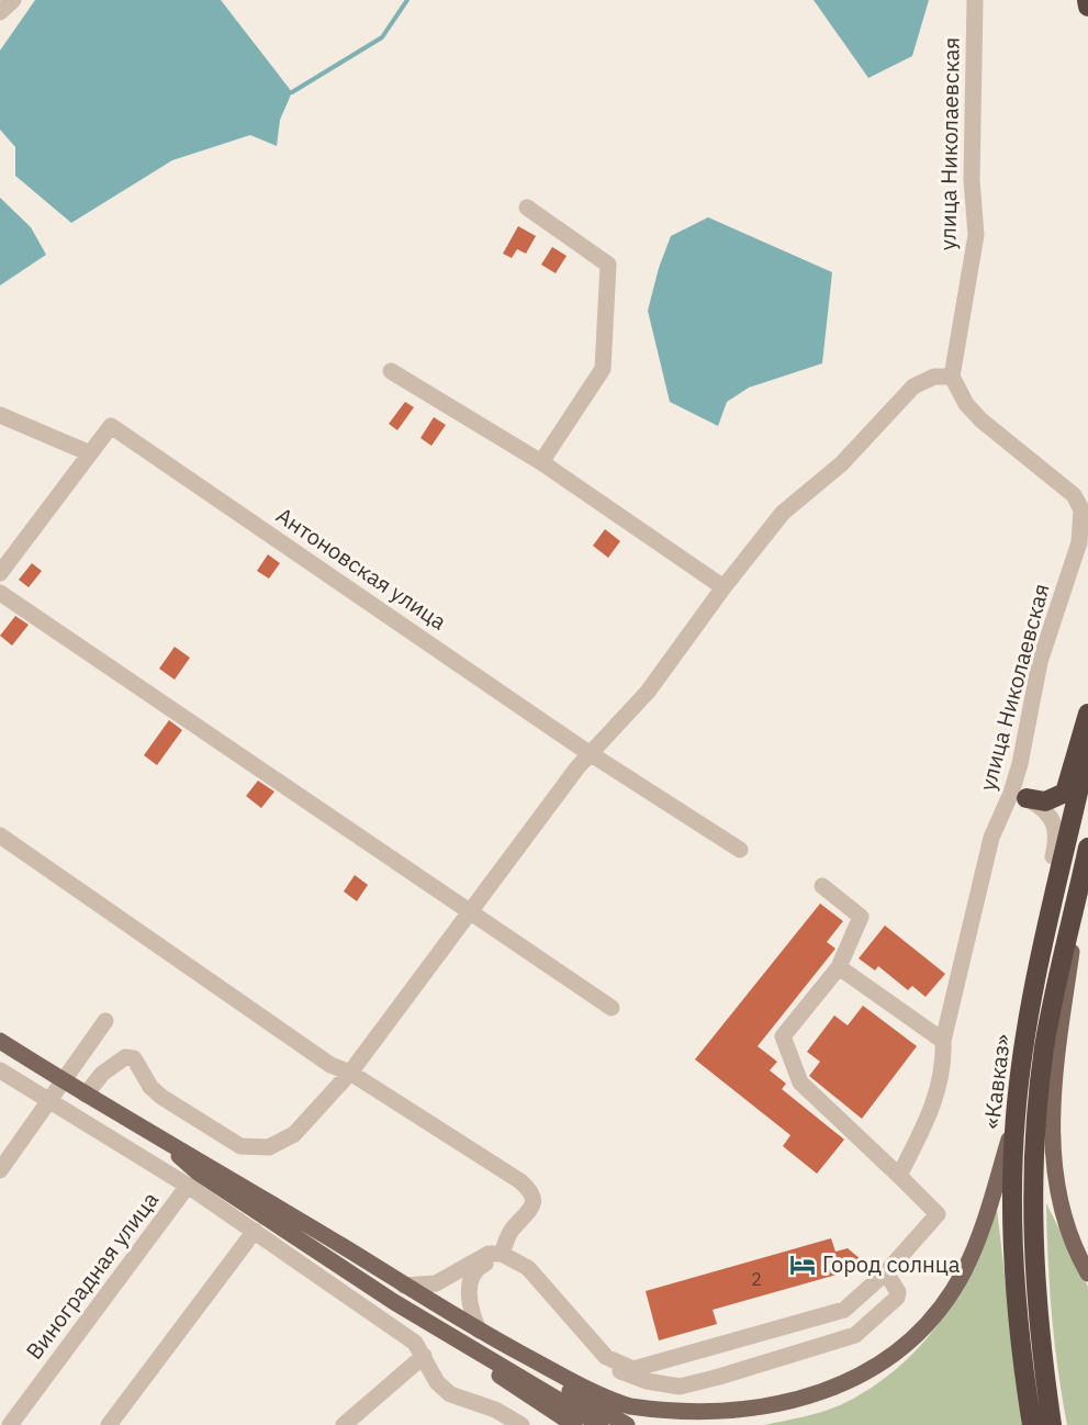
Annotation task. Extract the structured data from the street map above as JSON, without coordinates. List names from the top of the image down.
{
  "streets": {
    "highway": ["«Кавказ»"],
    "street": ["улица Николаевская", "Антоновская улица", "Виноградная улица"]
  },
  "places": {
    "hotel": ["Город солнца"]
  },
  "house_numbers": ["2"]
}
